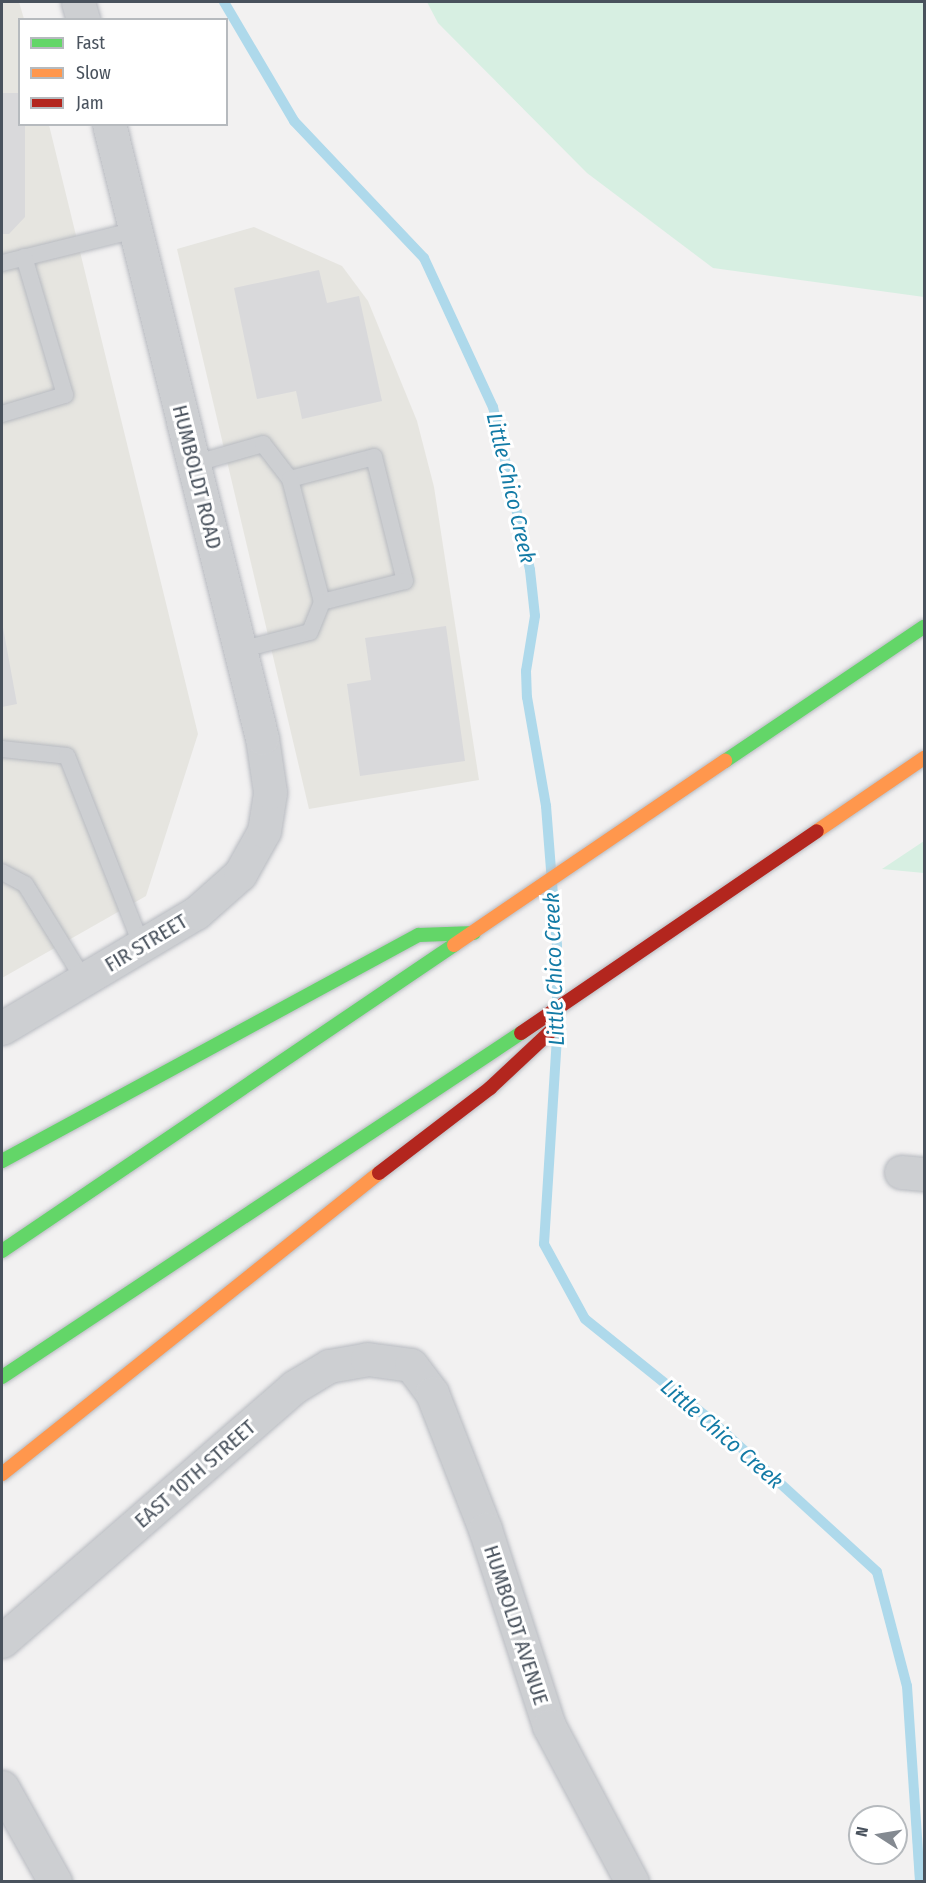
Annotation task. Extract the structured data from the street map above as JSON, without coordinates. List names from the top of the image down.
{
  "streets": {
    "street": [
      "HUMBOLDT ROAD",
      "FIR STREET",
      "EAST 10TH STREET",
      "HUMBOLDT AVENUE"
    ]
  },
  "crossings": [
    ["HUMBOLDT ROAD", "FIR STREET"],
    ["EAST 10TH STREET", "HUMBOLDT AVENUE"]
  ],
  "water": ["Little Chico Creek"],
  "legend": ["Fast", "Slow", "Jam"],
  "north": "left"
}
